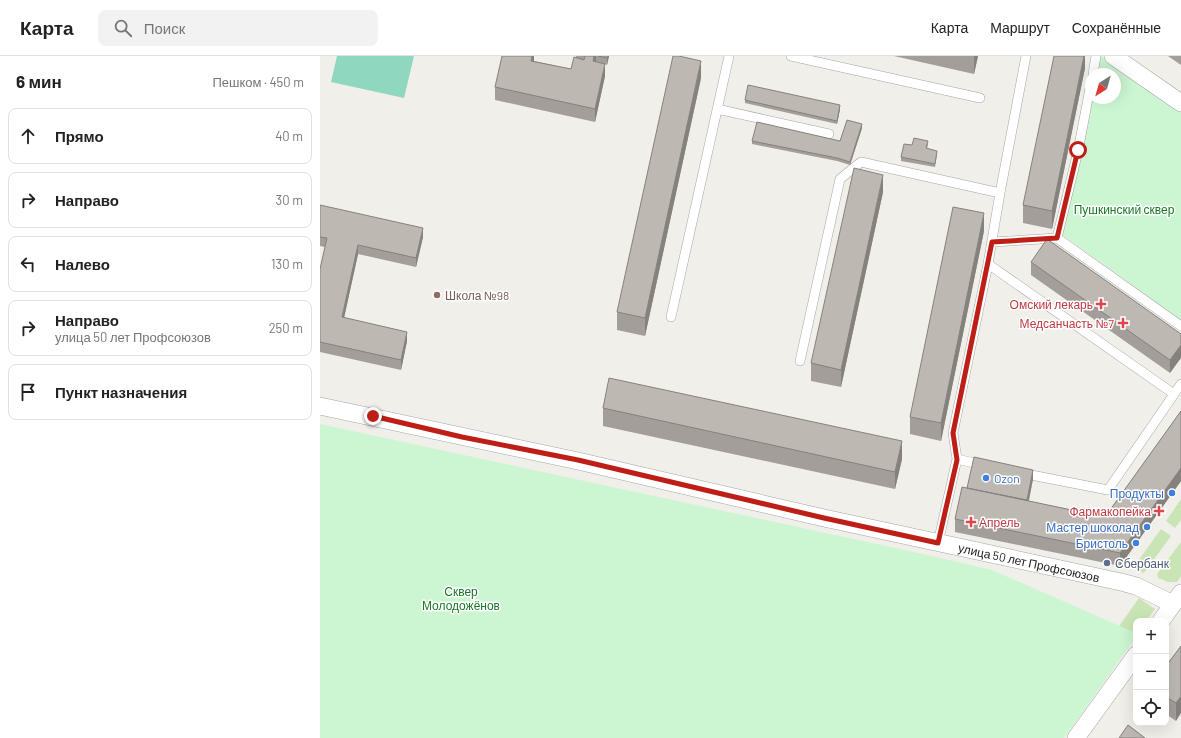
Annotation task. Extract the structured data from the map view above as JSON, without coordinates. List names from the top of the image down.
{
  "streets": {
    "street": ["улица 50 лет Профсоюзов"]
  },
  "parks": ["Пушкинский сквер", "Сквер Молодожёнов"],
  "places": {
    "other": [
      "Школа №98",
      "Ozon",
      "Продукты",
      "Мастер шоколад",
      "Бристоль",
      "Сбербанк"
    ],
    "health": [
      "Омский лекарь",
      "Медсанчасть №7",
      "Фармакопейка",
      "Апрель"
    ]
  },
  "north": "bottom left",
  "page": {
    "header": "Карта",
    "search": "Поиск",
    "nav": ["Карта", "Маршрут", "Сохранённые"],
    "heading": ["6 мин", "Пешком · 450 m"],
    "list": [
      ["Прямо", "40 m"],
      ["Направо", "30 m"],
      ["Налево", "130 m"],
      ["Направо", "улица 50 лет Профсоюзов", "250 m"],
      "Пункт назначения"
    ],
    "map_buttons": ["+", "−"]
  }
}
